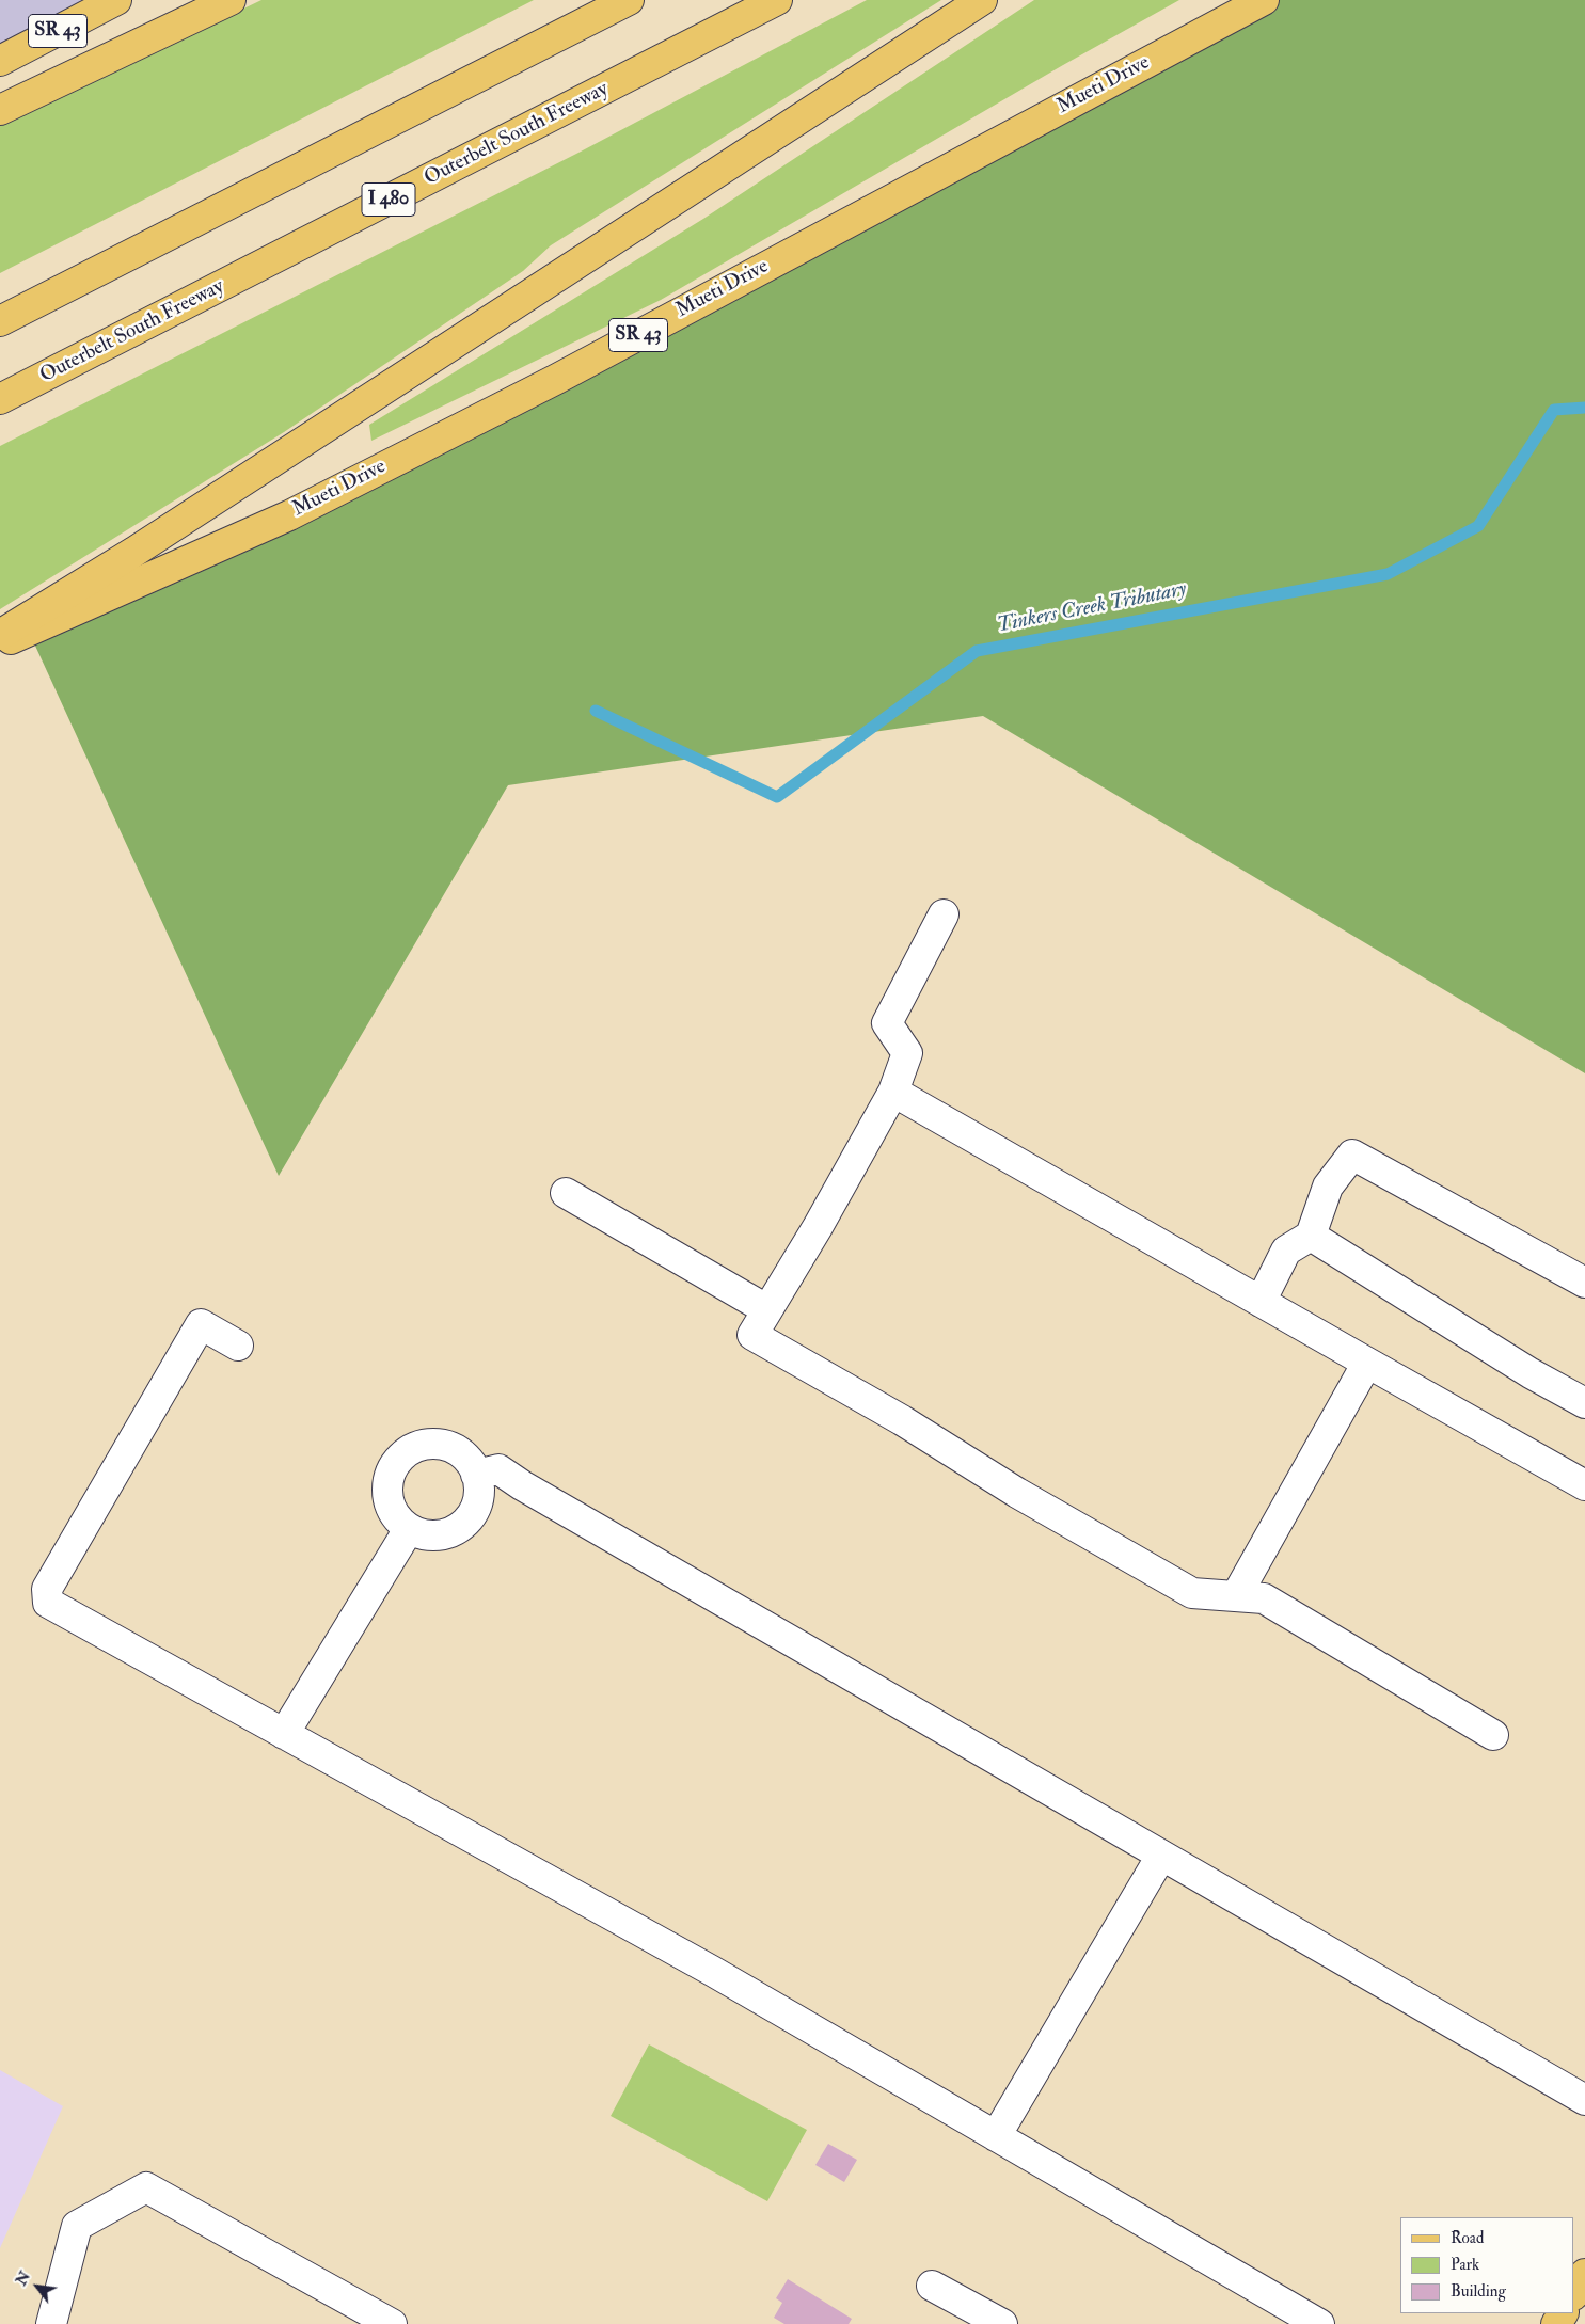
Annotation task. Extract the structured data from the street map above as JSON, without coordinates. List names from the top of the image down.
{
  "streets": {
    "main road": [
      "SR 43",
      "Mueti Drive",
      "Outerbelt South Freeway",
      "I 480"
    ]
  },
  "water": ["Tinkers Creek Tributary"],
  "legend": ["Road", "Park", "Building"],
  "north": "top left"
}
